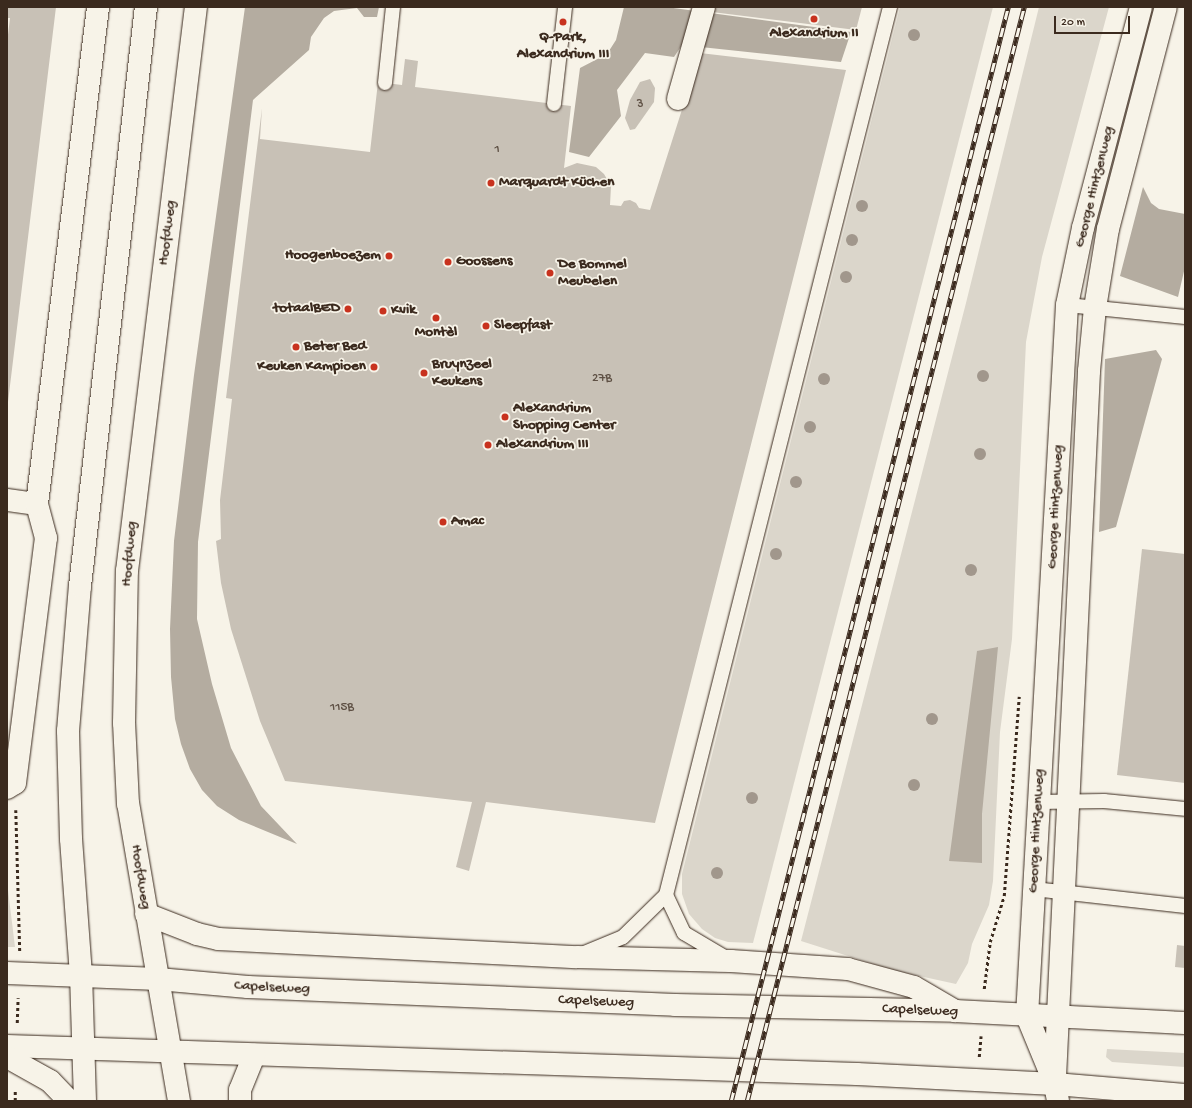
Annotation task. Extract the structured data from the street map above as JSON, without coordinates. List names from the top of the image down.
{
  "streets": {
    "main road": ["George Hintzenweg", "Hoofdweg", "Capelseweg"]
  },
  "crossings": [
    ["George Hintzenweg", "Capelseweg"],
    ["Hoofdweg", "Capelseweg"]
  ],
  "places": [
    "Alexandrium II",
    "Q-Park, Alexandrium III",
    "Marquardt Küchen",
    "Hoogenboezem",
    "Goossens",
    "De Bommel Meubelen",
    "totaalBED",
    "Kvik",
    "Montèl",
    "Sleepfast",
    "Beter Bed",
    "Keuken Kampioen",
    "Bruynzeel Keukens",
    "Alexandrium Shopping Center",
    "Alexandrium III",
    "Amac"
  ],
  "house_numbers": [
    "3",
    "1",
    "27B",
    "115B"
  ],
  "scale_bar": "20 m"
}
